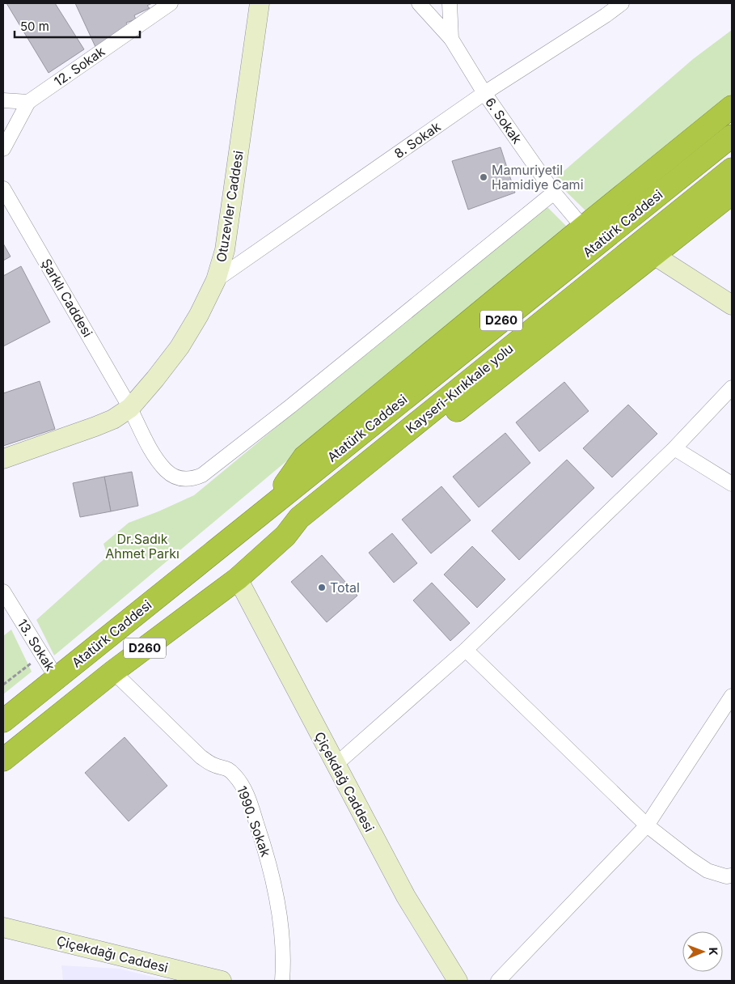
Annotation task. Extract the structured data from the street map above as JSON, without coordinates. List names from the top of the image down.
{
  "streets": {
    "highway": ["Atatürk Caddesi", "D260", "Kayseri-Kırıkkale yolu"],
    "street": [
      "12. Sokak",
      "6. Sokak",
      "8. Sokak",
      "Otuzevler Caddesi",
      "Şarklı Caddesi",
      "13. Sokak",
      "Çiçekdağ Caddesi",
      "1990. Sokak",
      "Çiçekdağı Caddesi"
    ]
  },
  "crossings": [
    ["6. Sokak", "8. Sokak"],
    ["6. Sokak", "Şarklı Caddesi"],
    ["8. Sokak", "Otuzevler Caddesi"],
    ["Otuzevler Caddesi", "Şarklı Caddesi"],
    ["Atatürk Caddesi", "13. Sokak"],
    ["D260", "Kayseri-Kırıkkale yolu"],
    ["D260", "Çiçekdağ Caddesi"],
    ["D260", "1990. Sokak"]
  ],
  "parks": ["Dr.Sadık Ahmet Parkı"],
  "places": ["Mamuriyetil Hamidiye Cami", "Total"],
  "scale_bar": "50 m",
  "north": "right"
}
